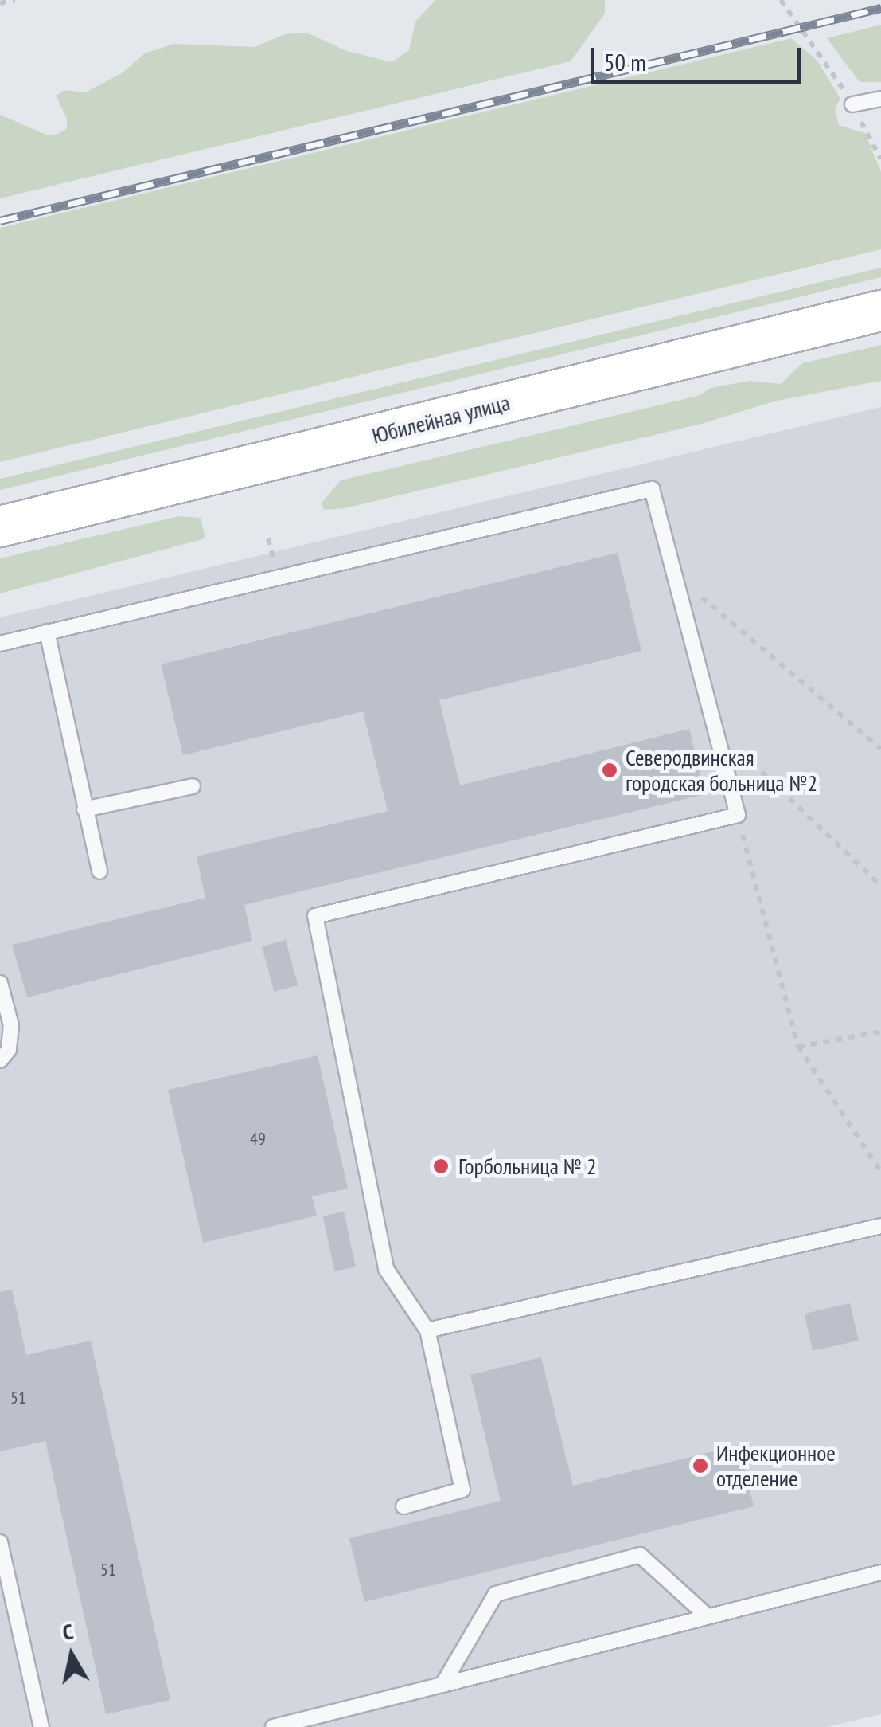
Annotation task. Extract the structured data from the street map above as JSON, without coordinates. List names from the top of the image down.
{
  "streets": {
    "main road": ["Юбилейная улица"]
  },
  "places": ["Северодвинская городская больница №2", "Горбольница № 2", "Инфекционное отделение"],
  "house_numbers": ["49", "51", "51"],
  "scale_bar": "50 m",
  "north": "top"
}
